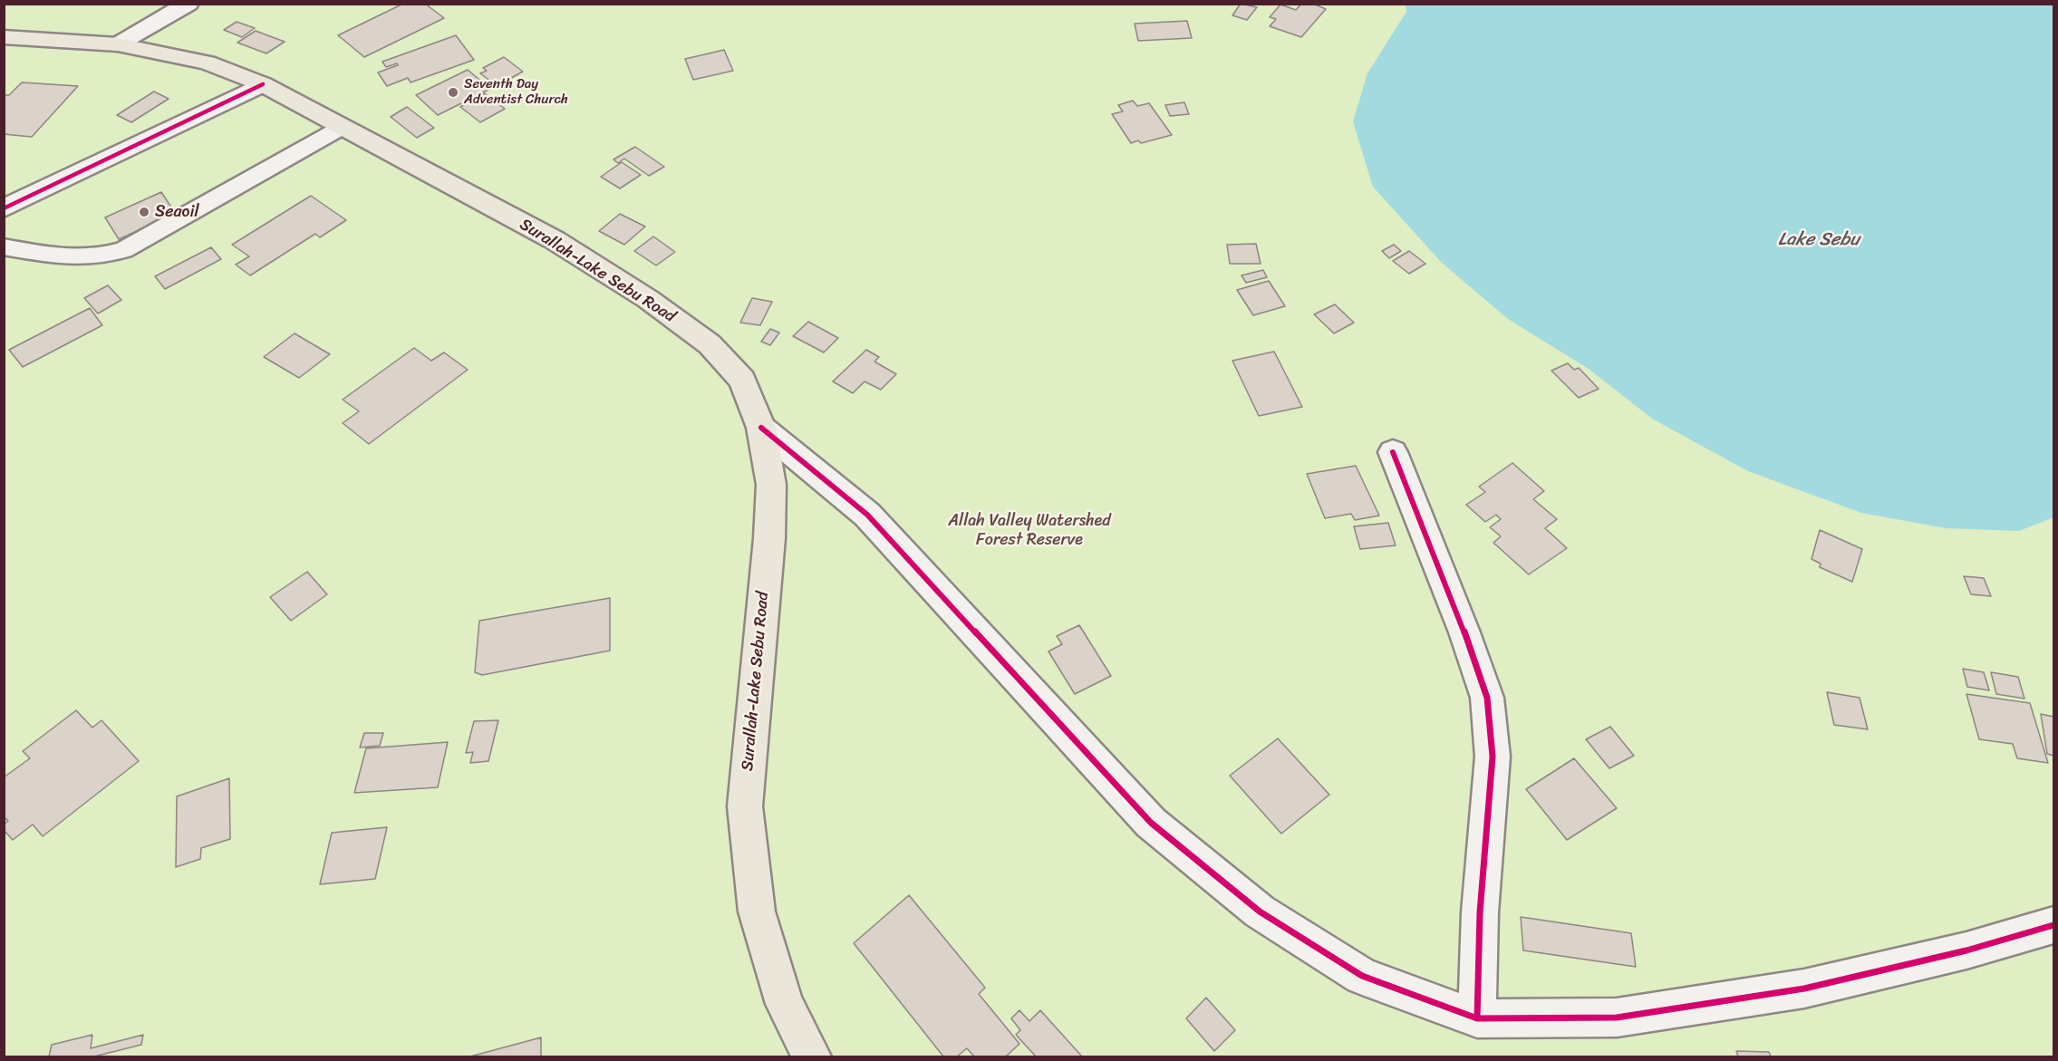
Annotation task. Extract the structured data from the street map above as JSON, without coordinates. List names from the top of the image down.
{
  "streets": {
    "main road": ["Surallah-Lake Sebu Road"]
  },
  "water": ["Lake Sebu"],
  "parks": ["Allah Valley Watershed Forest Reserve"],
  "places": ["Seventh Day Adventist Church", "Seaoil"]
}
